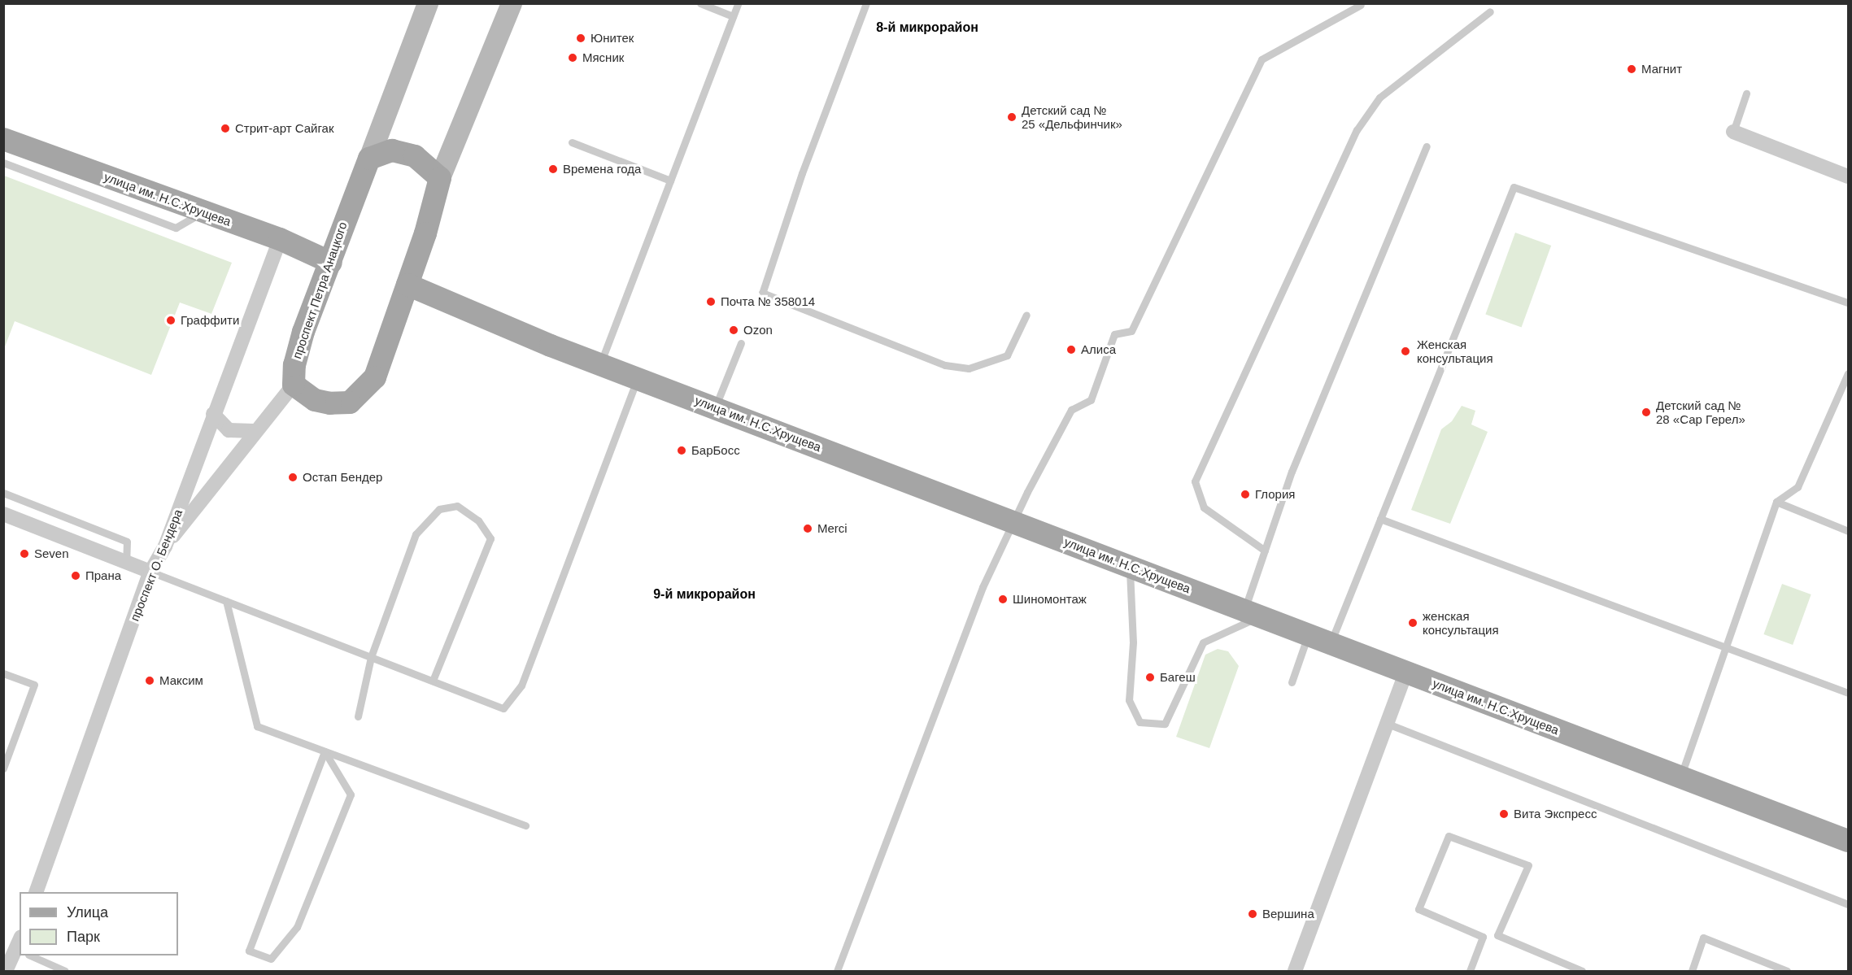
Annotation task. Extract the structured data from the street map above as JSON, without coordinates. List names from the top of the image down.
{
  "streets": {
    "main road": ["улица им. Н.С.Хрущева", "проспект Петра Анацкого"],
    "street": ["проспект О. Бендера"]
  },
  "crossings": [
    ["улица им. Н.С.Хрущева", "проспект Петра Анацкого"],
    ["улица им. Н.С.Хрущева", "проспект О. Бендера"]
  ],
  "districts": ["8-й микрорайон", "9-й микрорайон"],
  "places": [
    "Юнитек",
    "Мясник",
    "Магнит",
    "Детский сад № 25 «Дельфинчик»",
    "Стрит-арт Сайгак",
    "Времена года",
    "Почта № 358014",
    "Граффити",
    "Ozon",
    "Алиса",
    "Женская консультация",
    "Детский сад № 28 «Сар Герел»",
    "БарБосс",
    "Остап Бендер",
    "Глория",
    "Merci",
    "Seven",
    "Прана",
    "Шиномонтаж",
    "женская консультация",
    "Багеш",
    "Максим",
    "Вита Экспресс",
    "Вершина"
  ],
  "legend": ["Улица", "Парк"]
}
